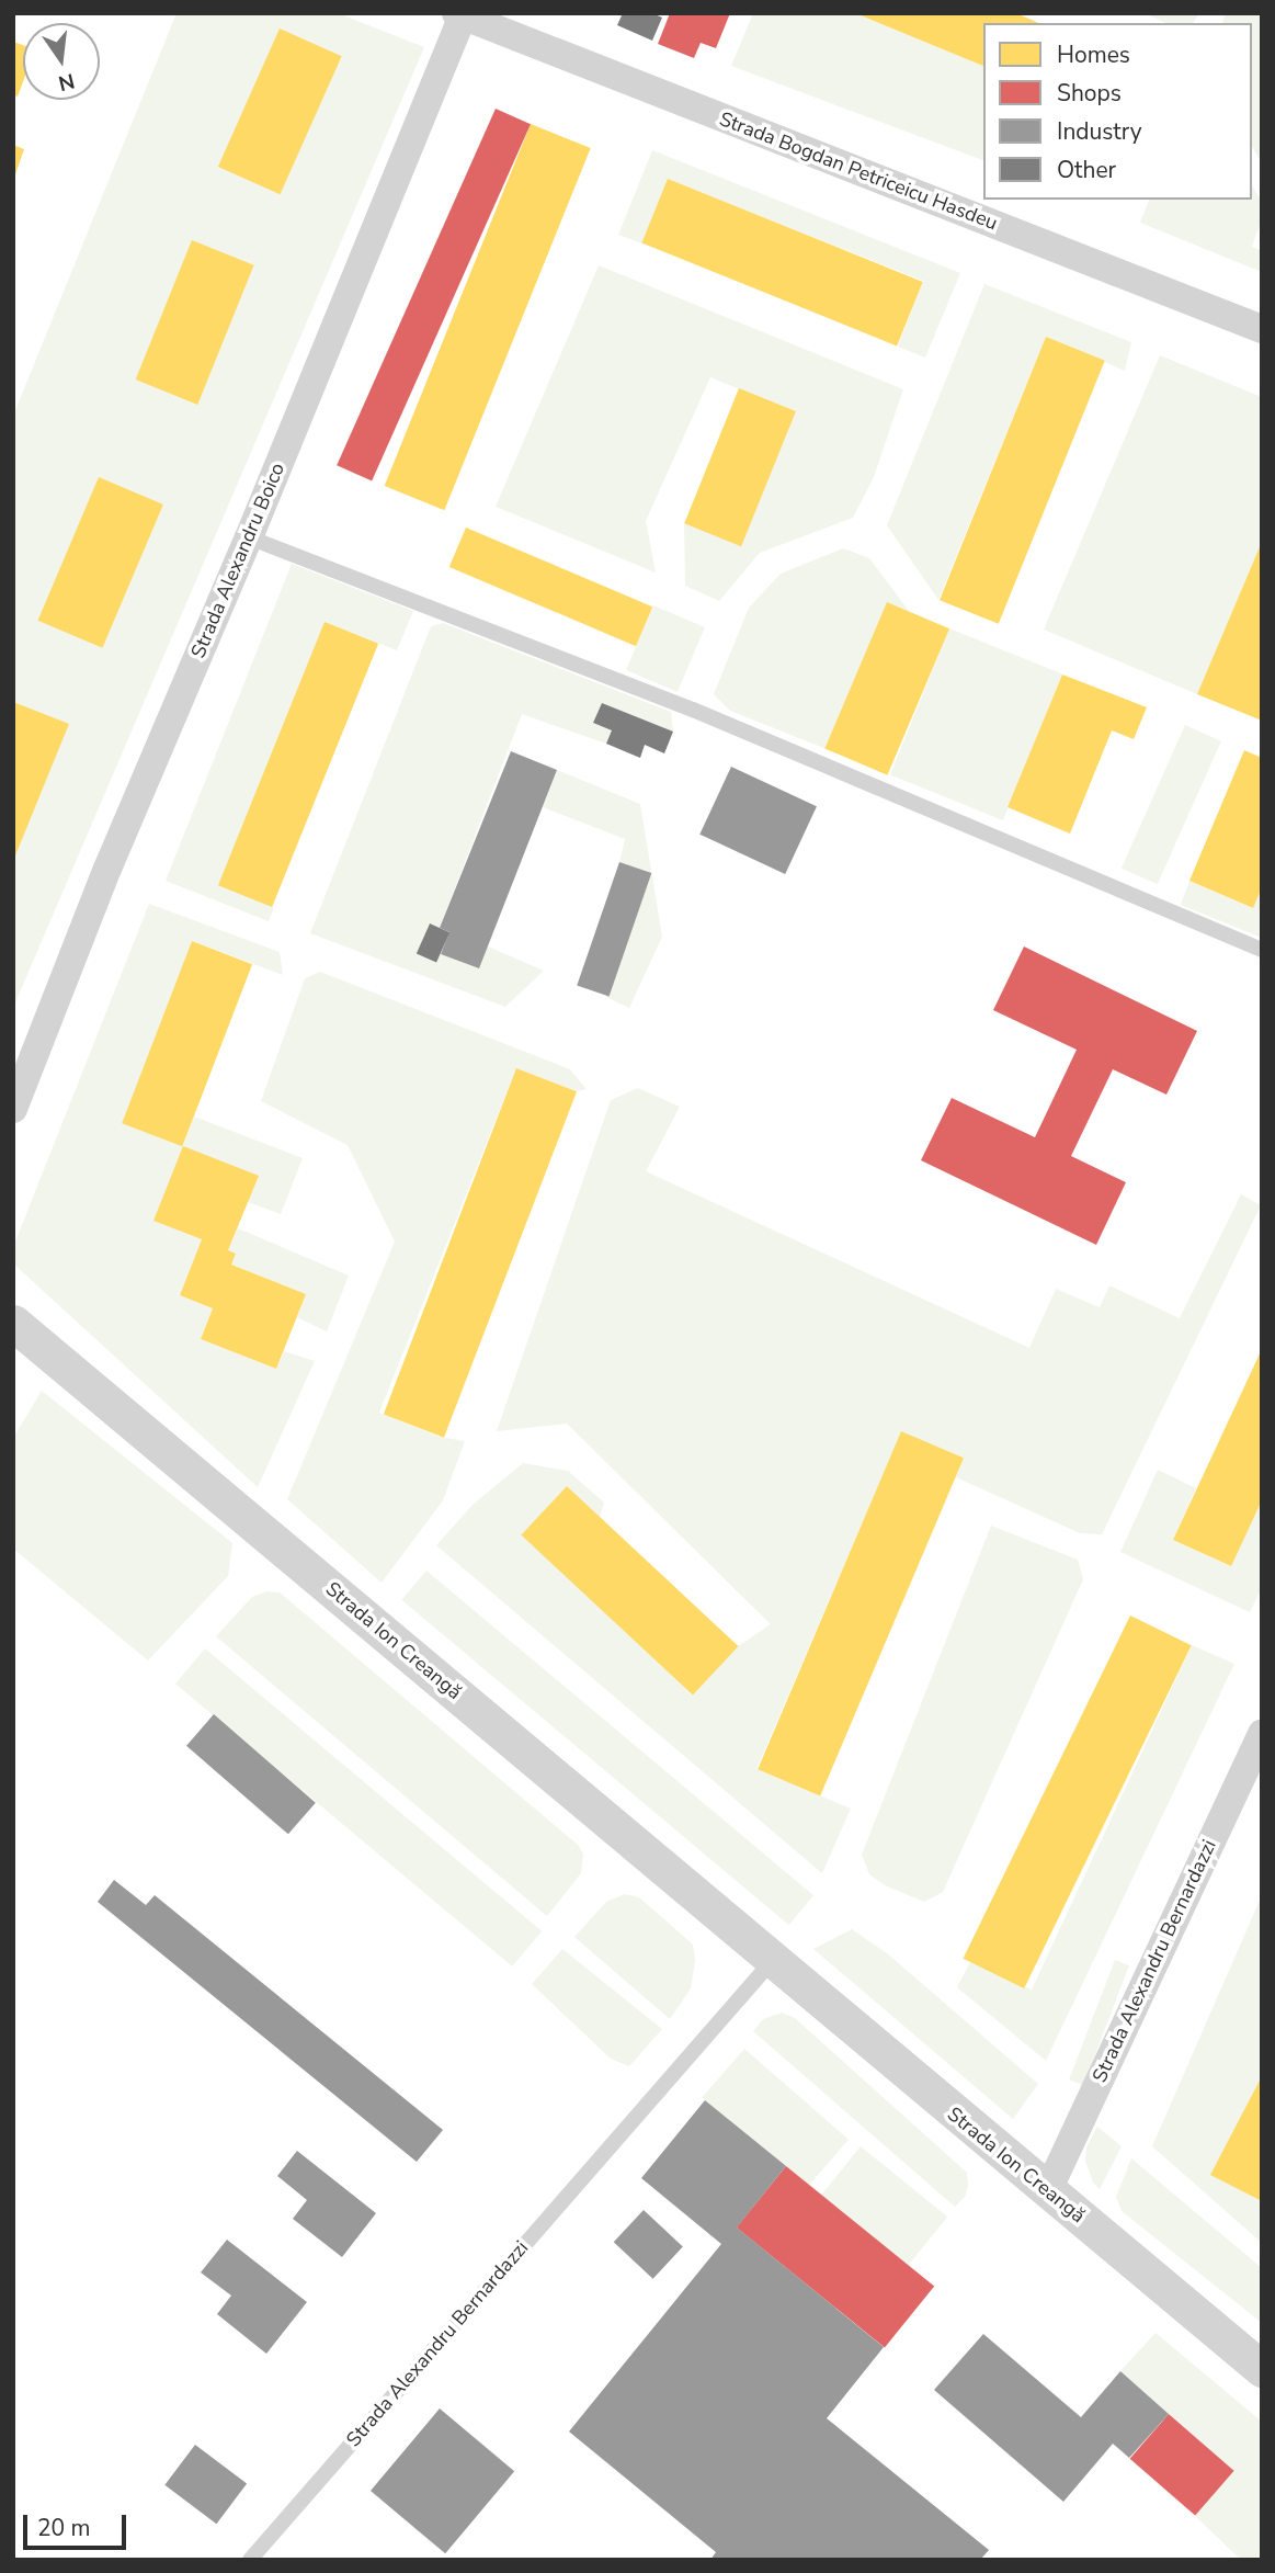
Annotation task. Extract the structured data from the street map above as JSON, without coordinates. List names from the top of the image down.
{
  "streets": {
    "street": [
      "Strada Bogdan Petriceicu Hasdeu",
      "Strada Alexandru Boico",
      "Strada Ion Creangă",
      "Strada Alexandru Bernardazzi"
    ]
  },
  "crossings": [
    ["Strada Bogdan Petriceicu Hasdeu", "Strada Alexandru Boico"],
    ["Strada Ion Creangă", "Strada Alexandru Bernardazzi"]
  ],
  "legend": [
    "Homes",
    "Shops",
    "Industry",
    "Other"
  ],
  "scale_bar": "20 m",
  "north": "bottom"
}
